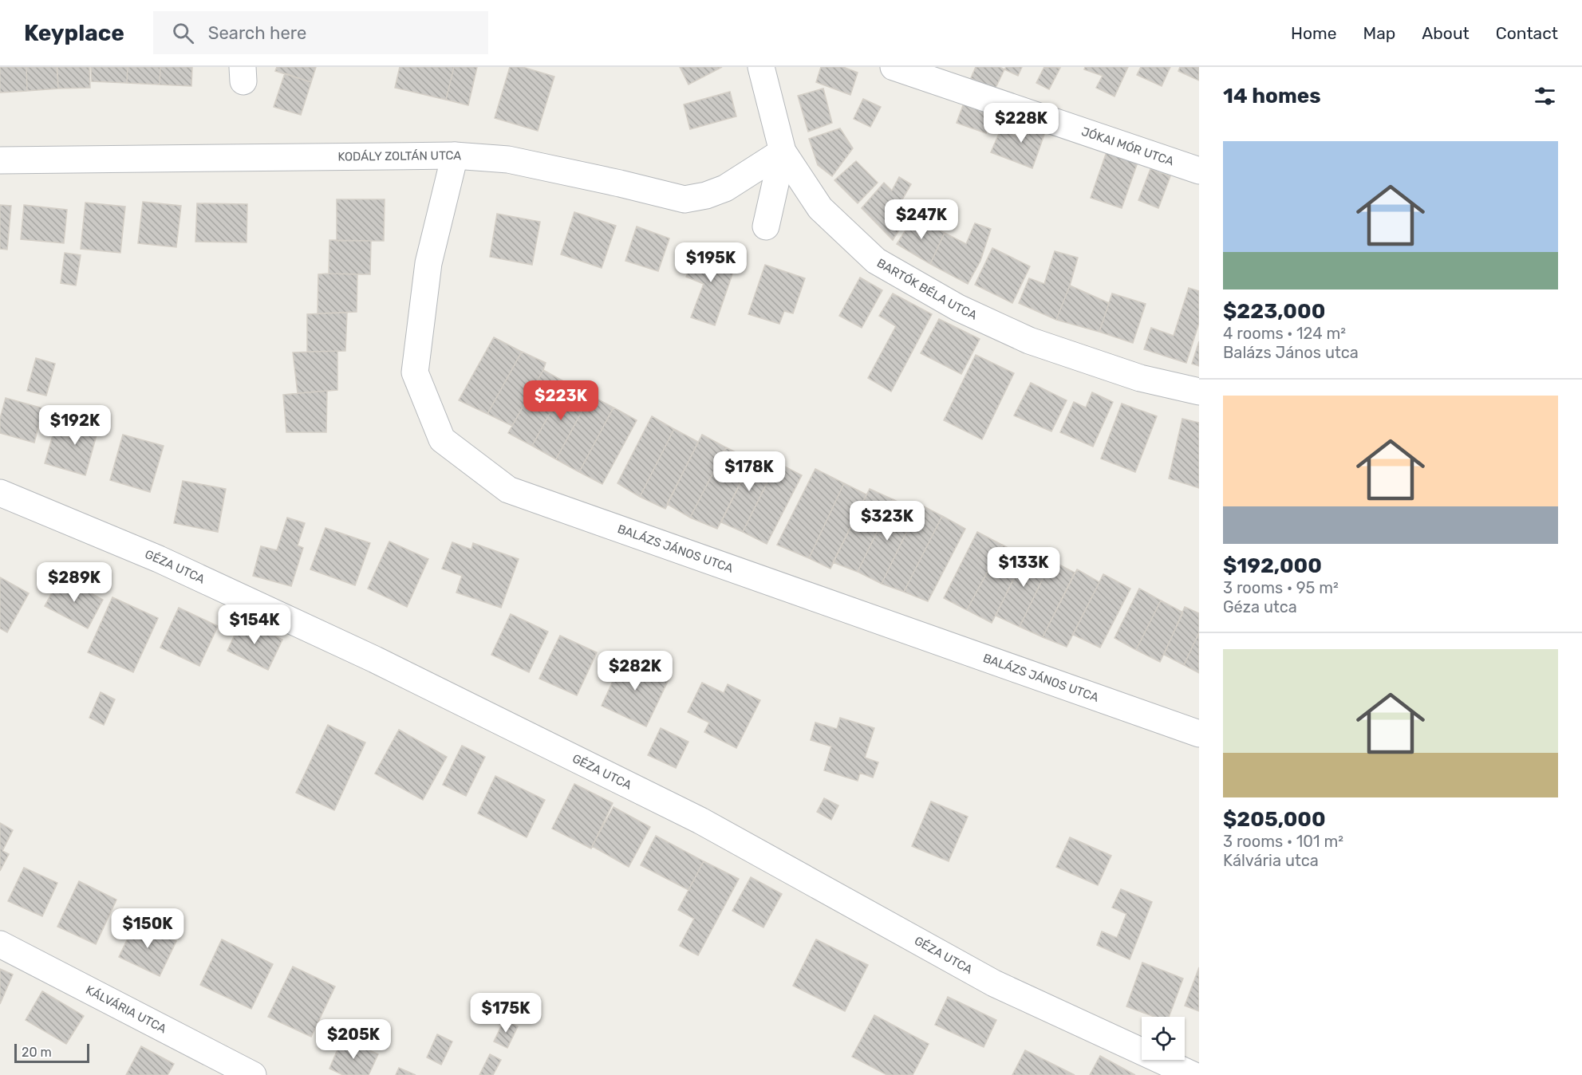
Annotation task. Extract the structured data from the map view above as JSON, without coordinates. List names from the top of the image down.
{
  "streets": {
    "street": [
      "JÓKAI MÓR UTCA",
      "KODÁLY ZOLTÁN UTCA",
      "BARTÓK BÉLA UTCA",
      "BALÁZS JÁNOS UTCA",
      "GÉZA UTCA",
      "KÁLVÁRIA UTCA"
    ]
  },
  "crossings": [
    ["KODÁLY ZOLTÁN UTCA", "BARTÓK BÉLA UTCA"],
    ["KODÁLY ZOLTÁN UTCA", "BALÁZS JÁNOS UTCA"]
  ],
  "scale_bar": "20 m",
  "page": {
    "header": "Keyplace",
    "search": "Search here",
    "nav": [
      "Home",
      "Map",
      "About",
      "Contact"
    ],
    "heading": "14 homes",
    "price": [
      "$228K",
      "$247K",
      "$195K",
      "$223K",
      "$192K",
      "$178K",
      "$323K",
      "$133K",
      "$289K",
      "$154K",
      "$282K",
      "$150K",
      "$175K",
      "$205K"
    ],
    "list": [
      {
        "name": "$223,000",
        "note": "4 rooms · 124 m² · Balázs János utca"
      },
      {
        "name": "$192,000",
        "note": "3 rooms · 95 m² · Géza utca"
      },
      {
        "name": "$205,000",
        "note": "3 rooms · 101 m² · Kálvária utca"
      }
    ],
    "scale": "20 m"
  }
}
